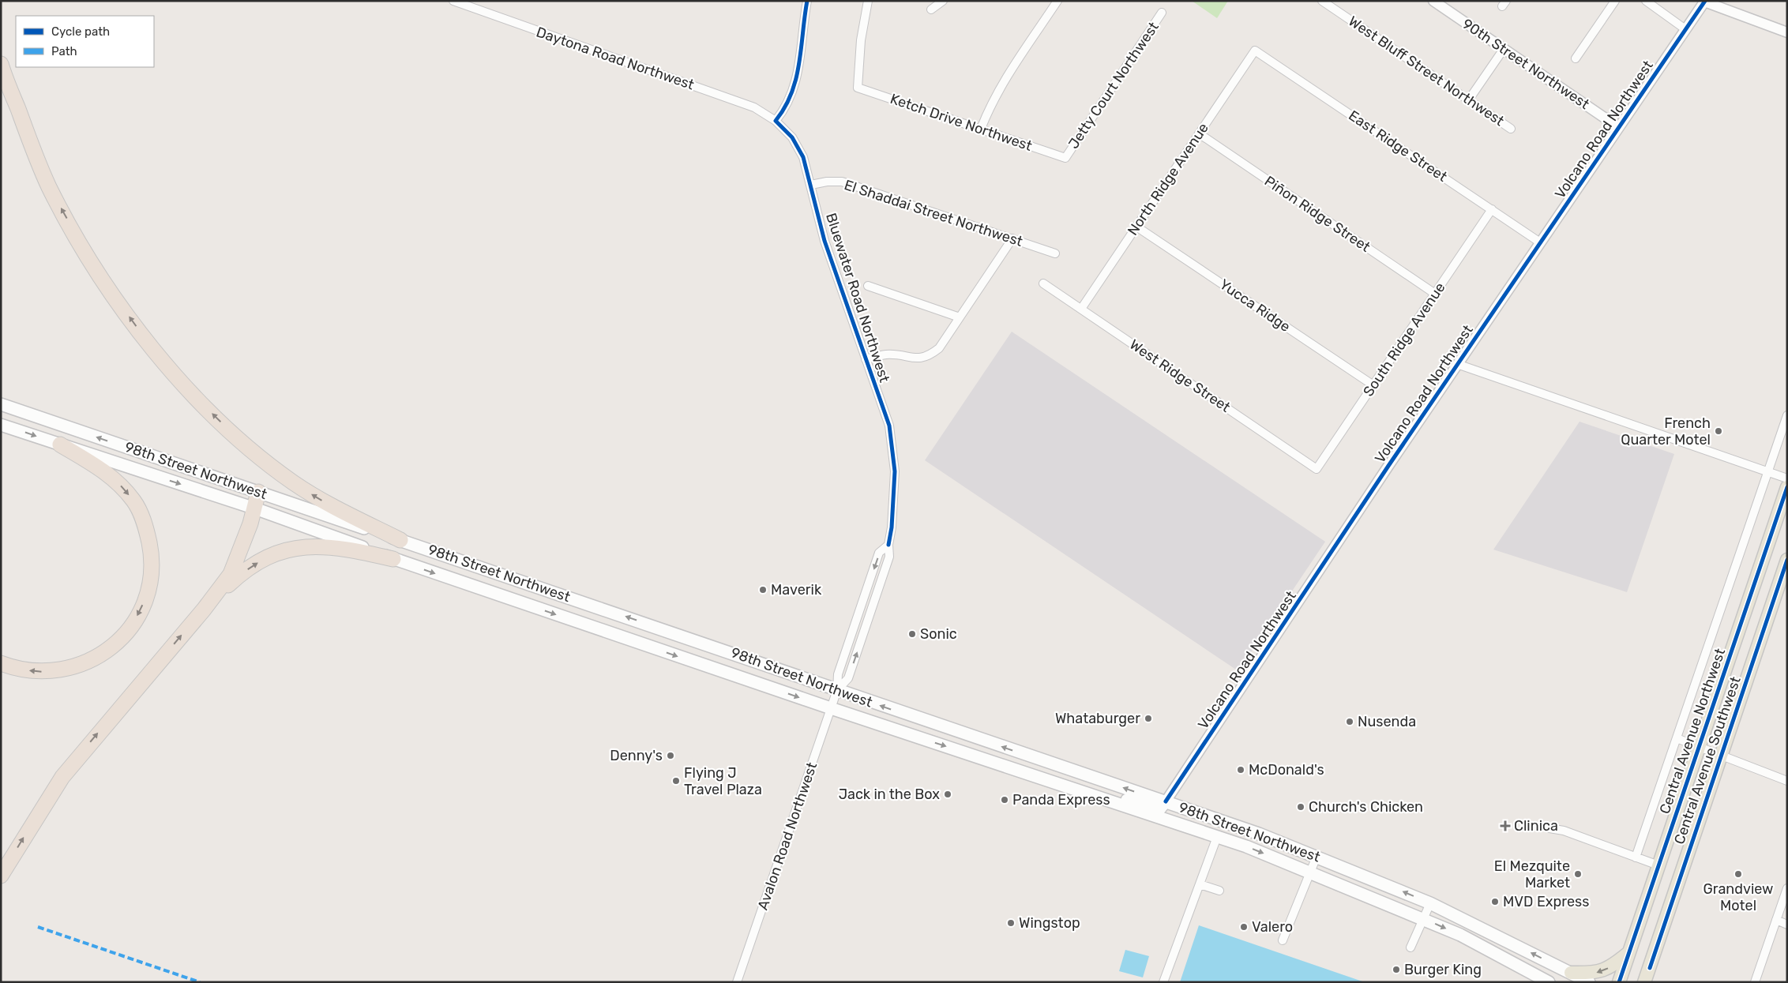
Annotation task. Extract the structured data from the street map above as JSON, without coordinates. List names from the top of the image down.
{
  "streets": {
    "main road": ["98th Street Northwest", "Central Avenue Northwest", "Central Avenue Southwest"],
    "street": [
      "Daytona Road Northwest",
      "90th Street Northwest",
      "West Bluff Street Northwest",
      "Jetty Court Northwest",
      "Ketch Drive Northwest",
      "Volcano Road Northwest",
      "East Ridge Street",
      "North Ridge Avenue",
      "El Shaddai Street Northwest",
      "Piñon Ridge Street",
      "Bluewater Road Northwest",
      "Yucca Ridge",
      "South Ridge Avenue",
      "West Ridge Street",
      "Avalon Road Northwest"
    ]
  },
  "crossings": [
    ["Daytona Road Northwest", "Bluewater Road Northwest"],
    ["90th Street Northwest", "Volcano Road Northwest"],
    ["Jetty Court Northwest", "Ketch Drive Northwest"],
    ["Volcano Road Northwest", "East Ridge Street"],
    ["Volcano Road Northwest", "98th Street Northwest"],
    ["East Ridge Street", "North Ridge Avenue"],
    ["East Ridge Street", "South Ridge Avenue"],
    ["North Ridge Avenue", "Piñon Ridge Street"],
    ["North Ridge Avenue", "Yucca Ridge"],
    ["North Ridge Avenue", "West Ridge Street"],
    ["El Shaddai Street Northwest", "Bluewater Road Northwest"],
    ["Piñon Ridge Street", "South Ridge Avenue"],
    ["Bluewater Road Northwest", "98th Street Northwest"],
    ["Bluewater Road Northwest", "Avalon Road Northwest"],
    ["Yucca Ridge", "South Ridge Avenue"],
    ["South Ridge Avenue", "West Ridge Street"],
    ["98th Street Northwest", "Avalon Road Northwest"]
  ],
  "places": {
    "other": [
      "French Quarter Motel",
      "Maverik",
      "Sonic",
      "Whataburger",
      "Nusenda",
      "Denny's",
      "McDonald's",
      "Flying J Travel Plaza",
      "Jack in the Box",
      "Panda Express",
      "Church's Chicken",
      "El Mezquite Market",
      "Grandview Motel",
      "MVD Express",
      "Wingstop",
      "Valero",
      "Burger King"
    ],
    "health": ["Clinica"]
  },
  "legend": ["Cycle path", "Path"]
}
